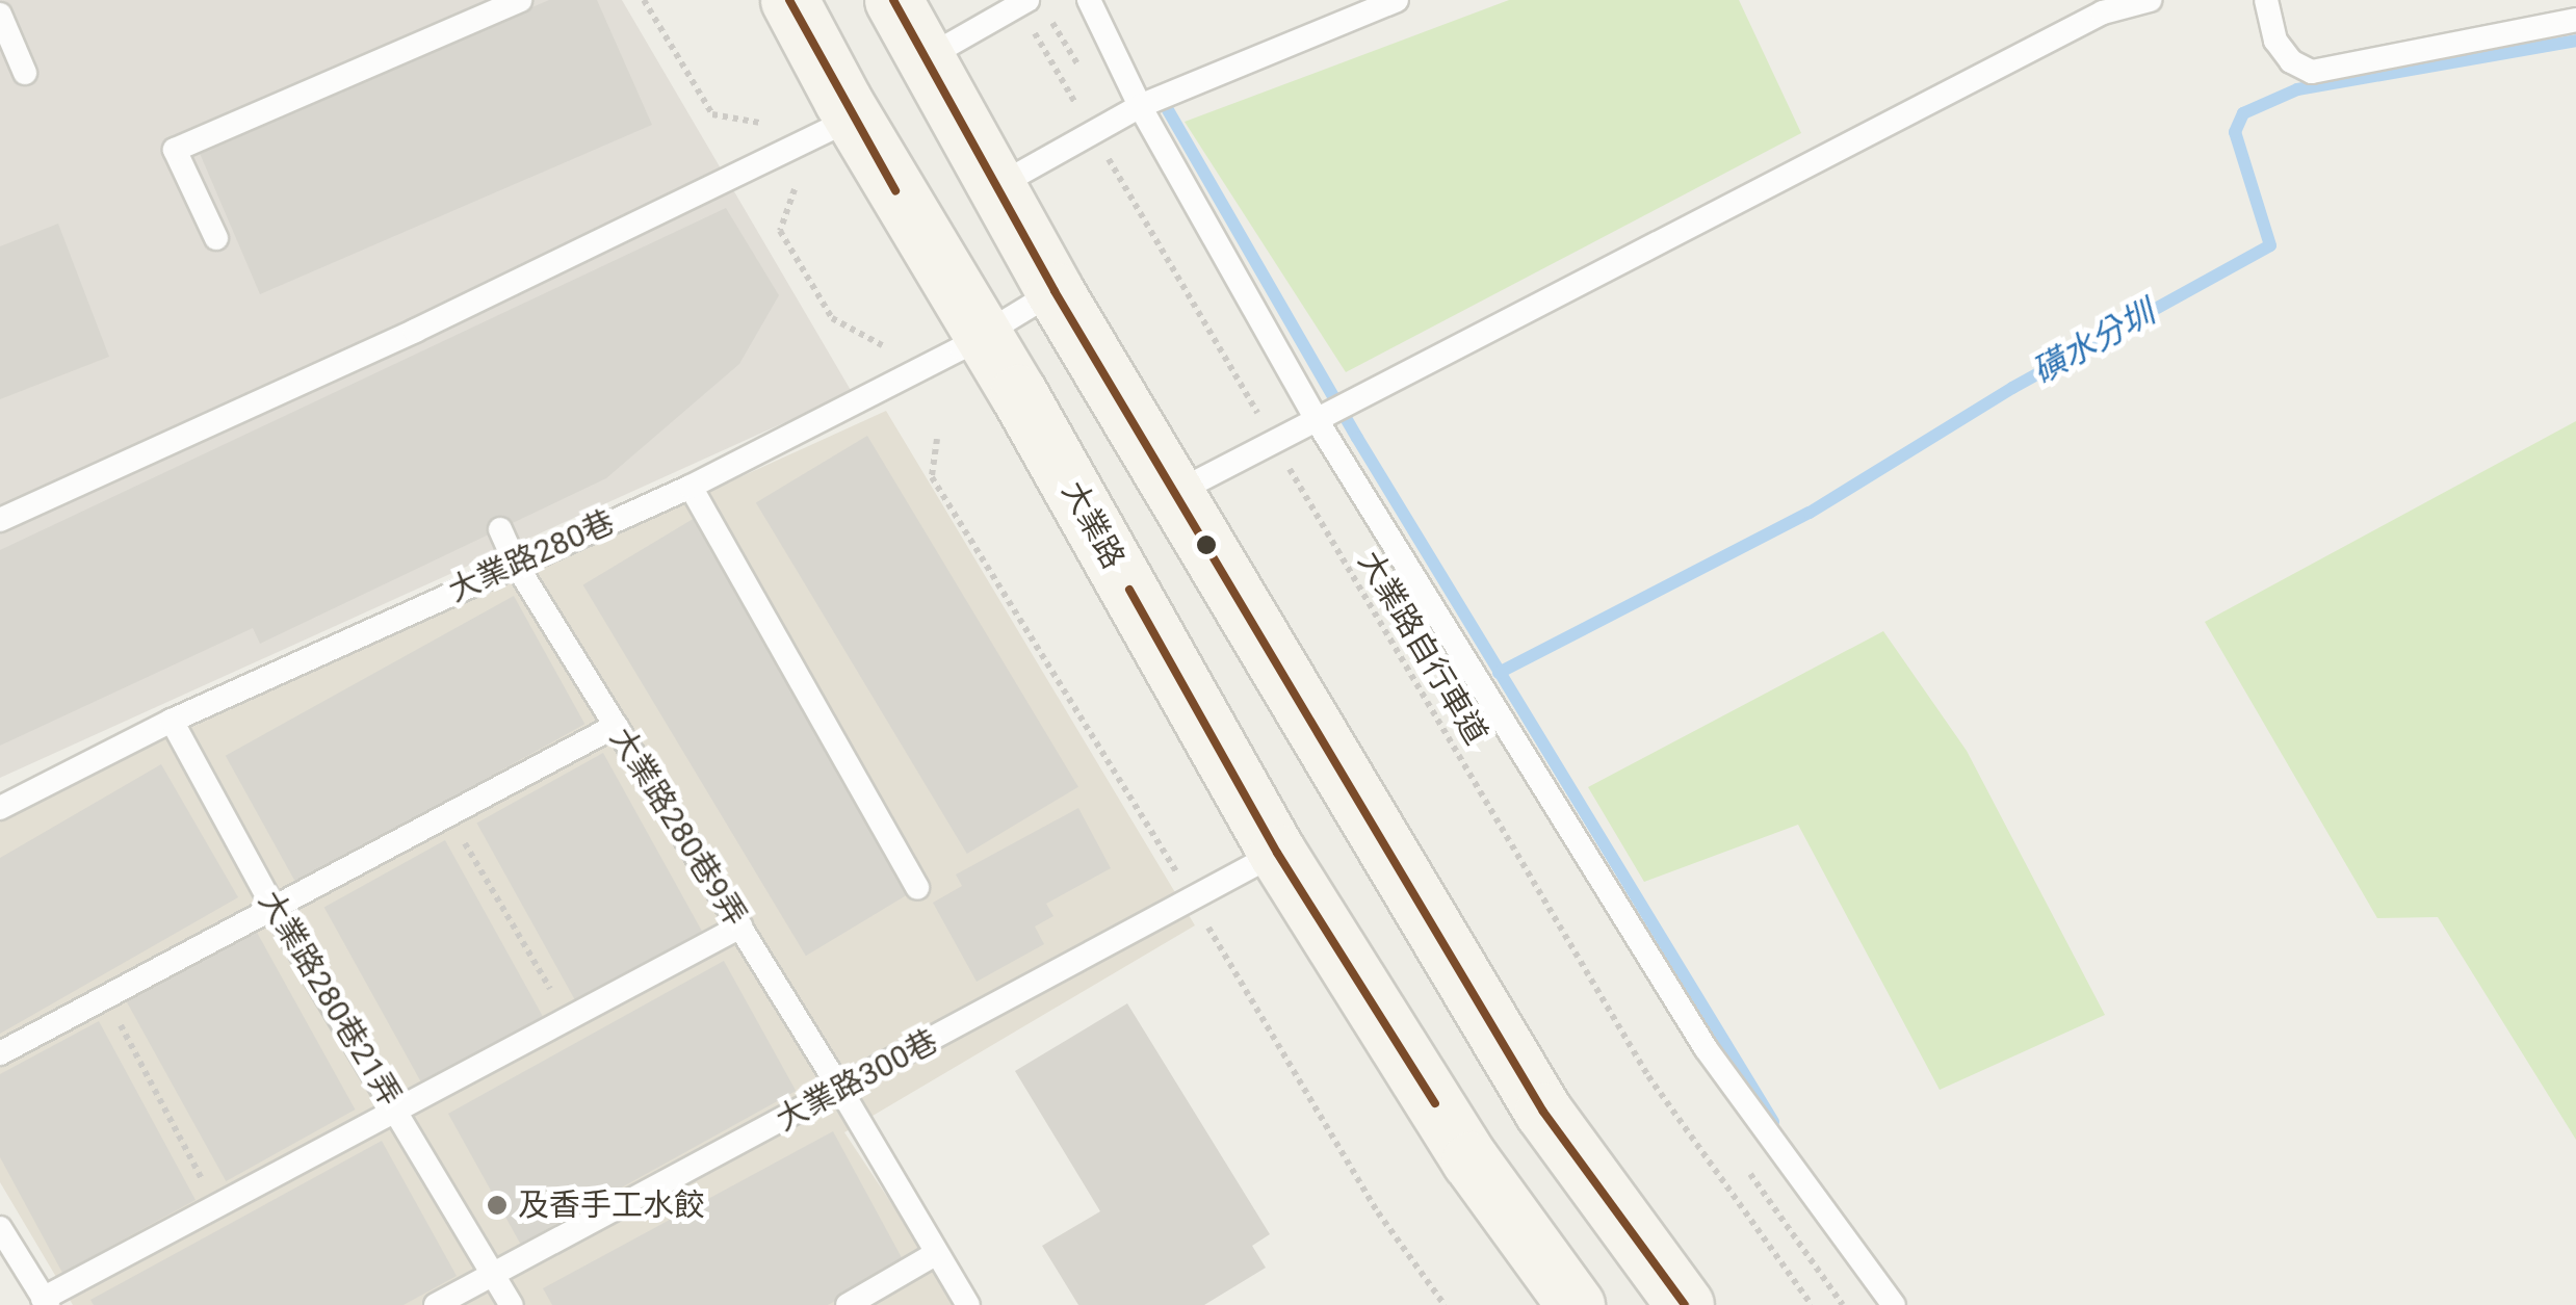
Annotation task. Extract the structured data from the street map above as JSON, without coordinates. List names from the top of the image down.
{
  "streets": {
    "main road": ["大業路"],
    "lane": [
      "大業路280巷",
      "大業路280巷9弄",
      "大業路280巷21弄",
      "大業路300巷"
    ],
    "path": ["大業路自行車道"]
  },
  "crossings": [
    ["大業路", "大業路280巷"],
    ["大業路", "大業路300巷"],
    ["大業路280巷", "大業路280巷9弄"],
    ["大業路280巷", "大業路280巷21弄"],
    ["大業路280巷9弄", "大業路300巷"],
    ["大業路280巷21弄", "大業路300巷"]
  ],
  "water": ["磺水分圳"],
  "places": ["及香手工水餃"]
}
